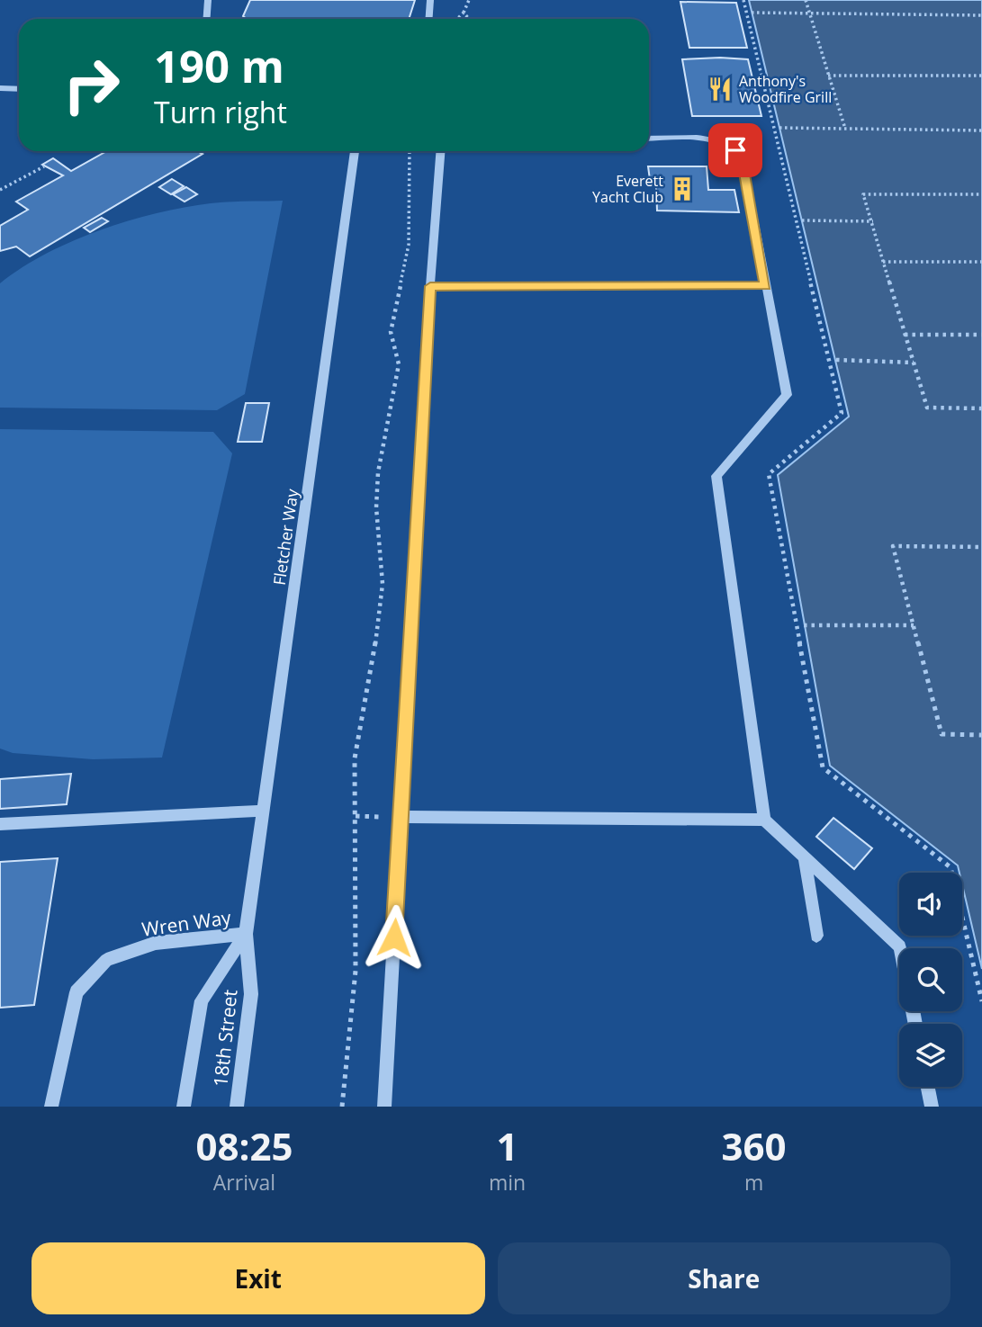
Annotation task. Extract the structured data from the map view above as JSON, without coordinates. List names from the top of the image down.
{
  "streets": {
    "street": ["Fletcher Way", "Wren Way", "18th Street"]
  },
  "crossings": [
    ["Fletcher Way", "Wren Way"],
    ["Fletcher Way", "18th Street"],
    ["Wren Way", "18th Street"]
  ],
  "places": {
    "restaurant": ["Anthony's Woodfire Grill"],
    "building": ["Everett Yacht Club"]
  },
  "page": {
    "turn": ["190 m", "Turn right"],
    "eta": [
      "08:25",
      "Arrival",
      "1",
      "min",
      "360",
      "m"
    ],
    "buttons": ["Exit", "Share"]
  }
}
